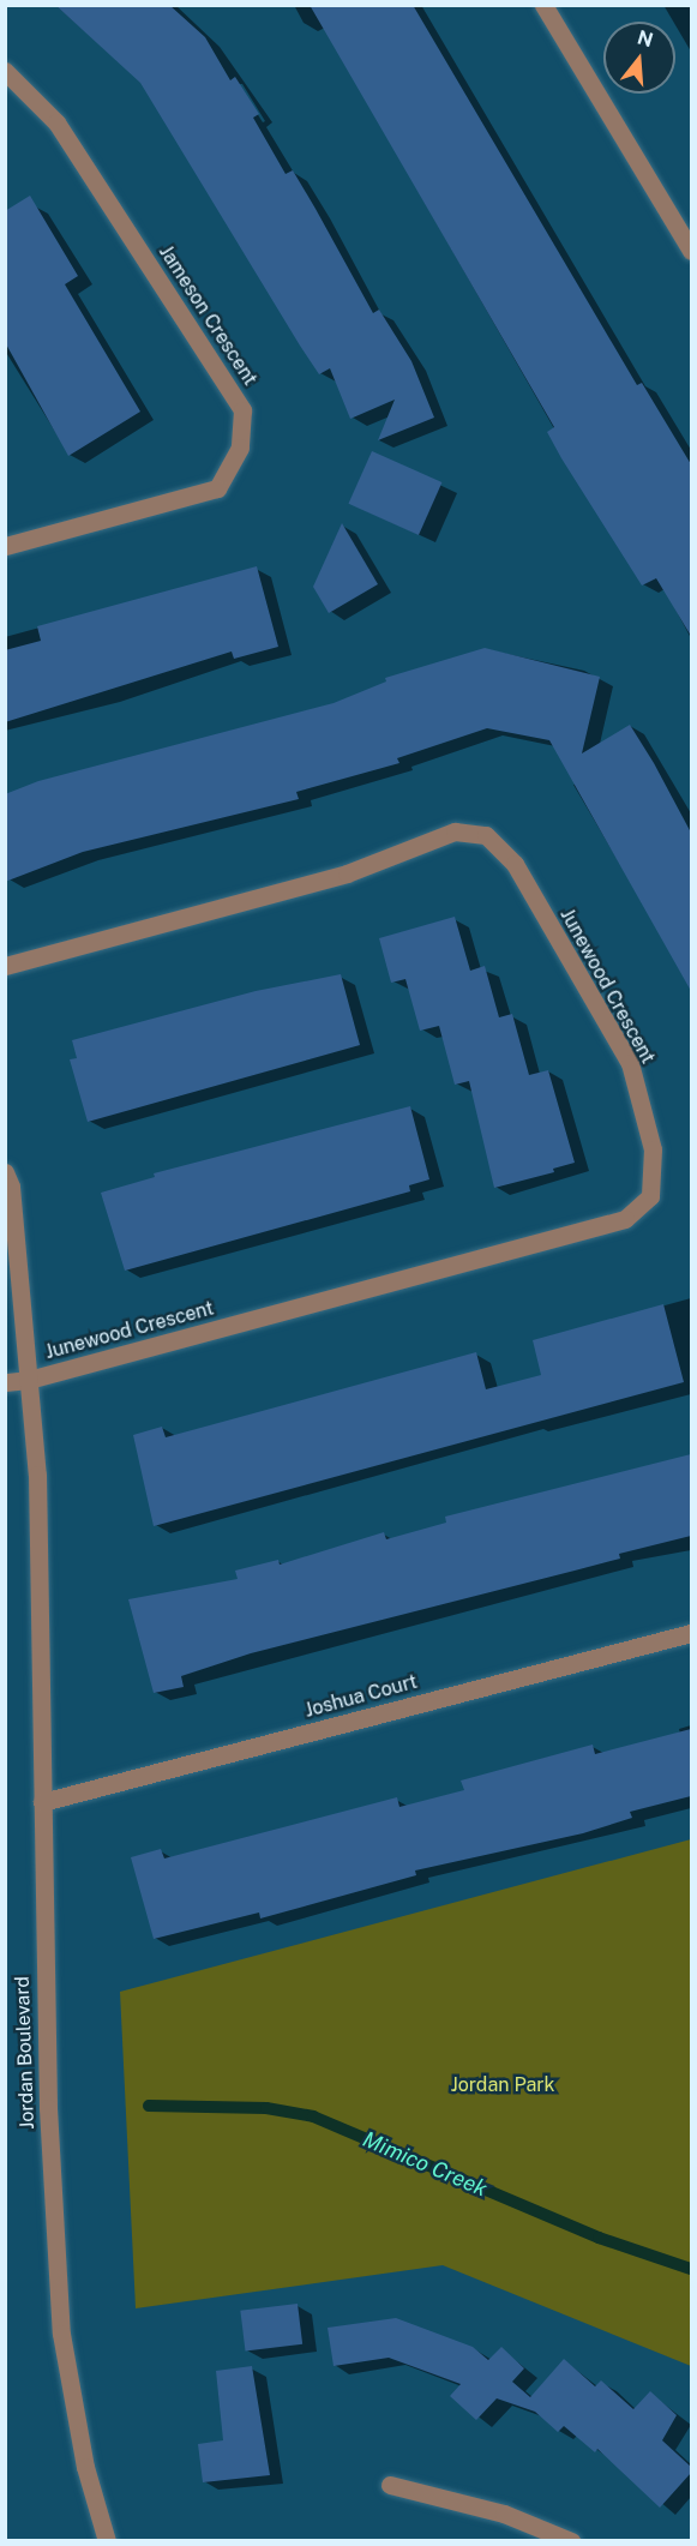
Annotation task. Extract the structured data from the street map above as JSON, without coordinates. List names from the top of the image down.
{
  "streets": {
    "street": [
      "Jameson Crescent",
      "Junewood Crescent",
      "Joshua Court",
      "Jordan Boulevard"
    ]
  },
  "crossings": [
    ["Junewood Crescent", "Jordan Boulevard"],
    ["Joshua Court", "Jordan Boulevard"]
  ],
  "water": ["Mimico Creek"],
  "parks": ["Jordan Park"],
  "north": "top"
}
